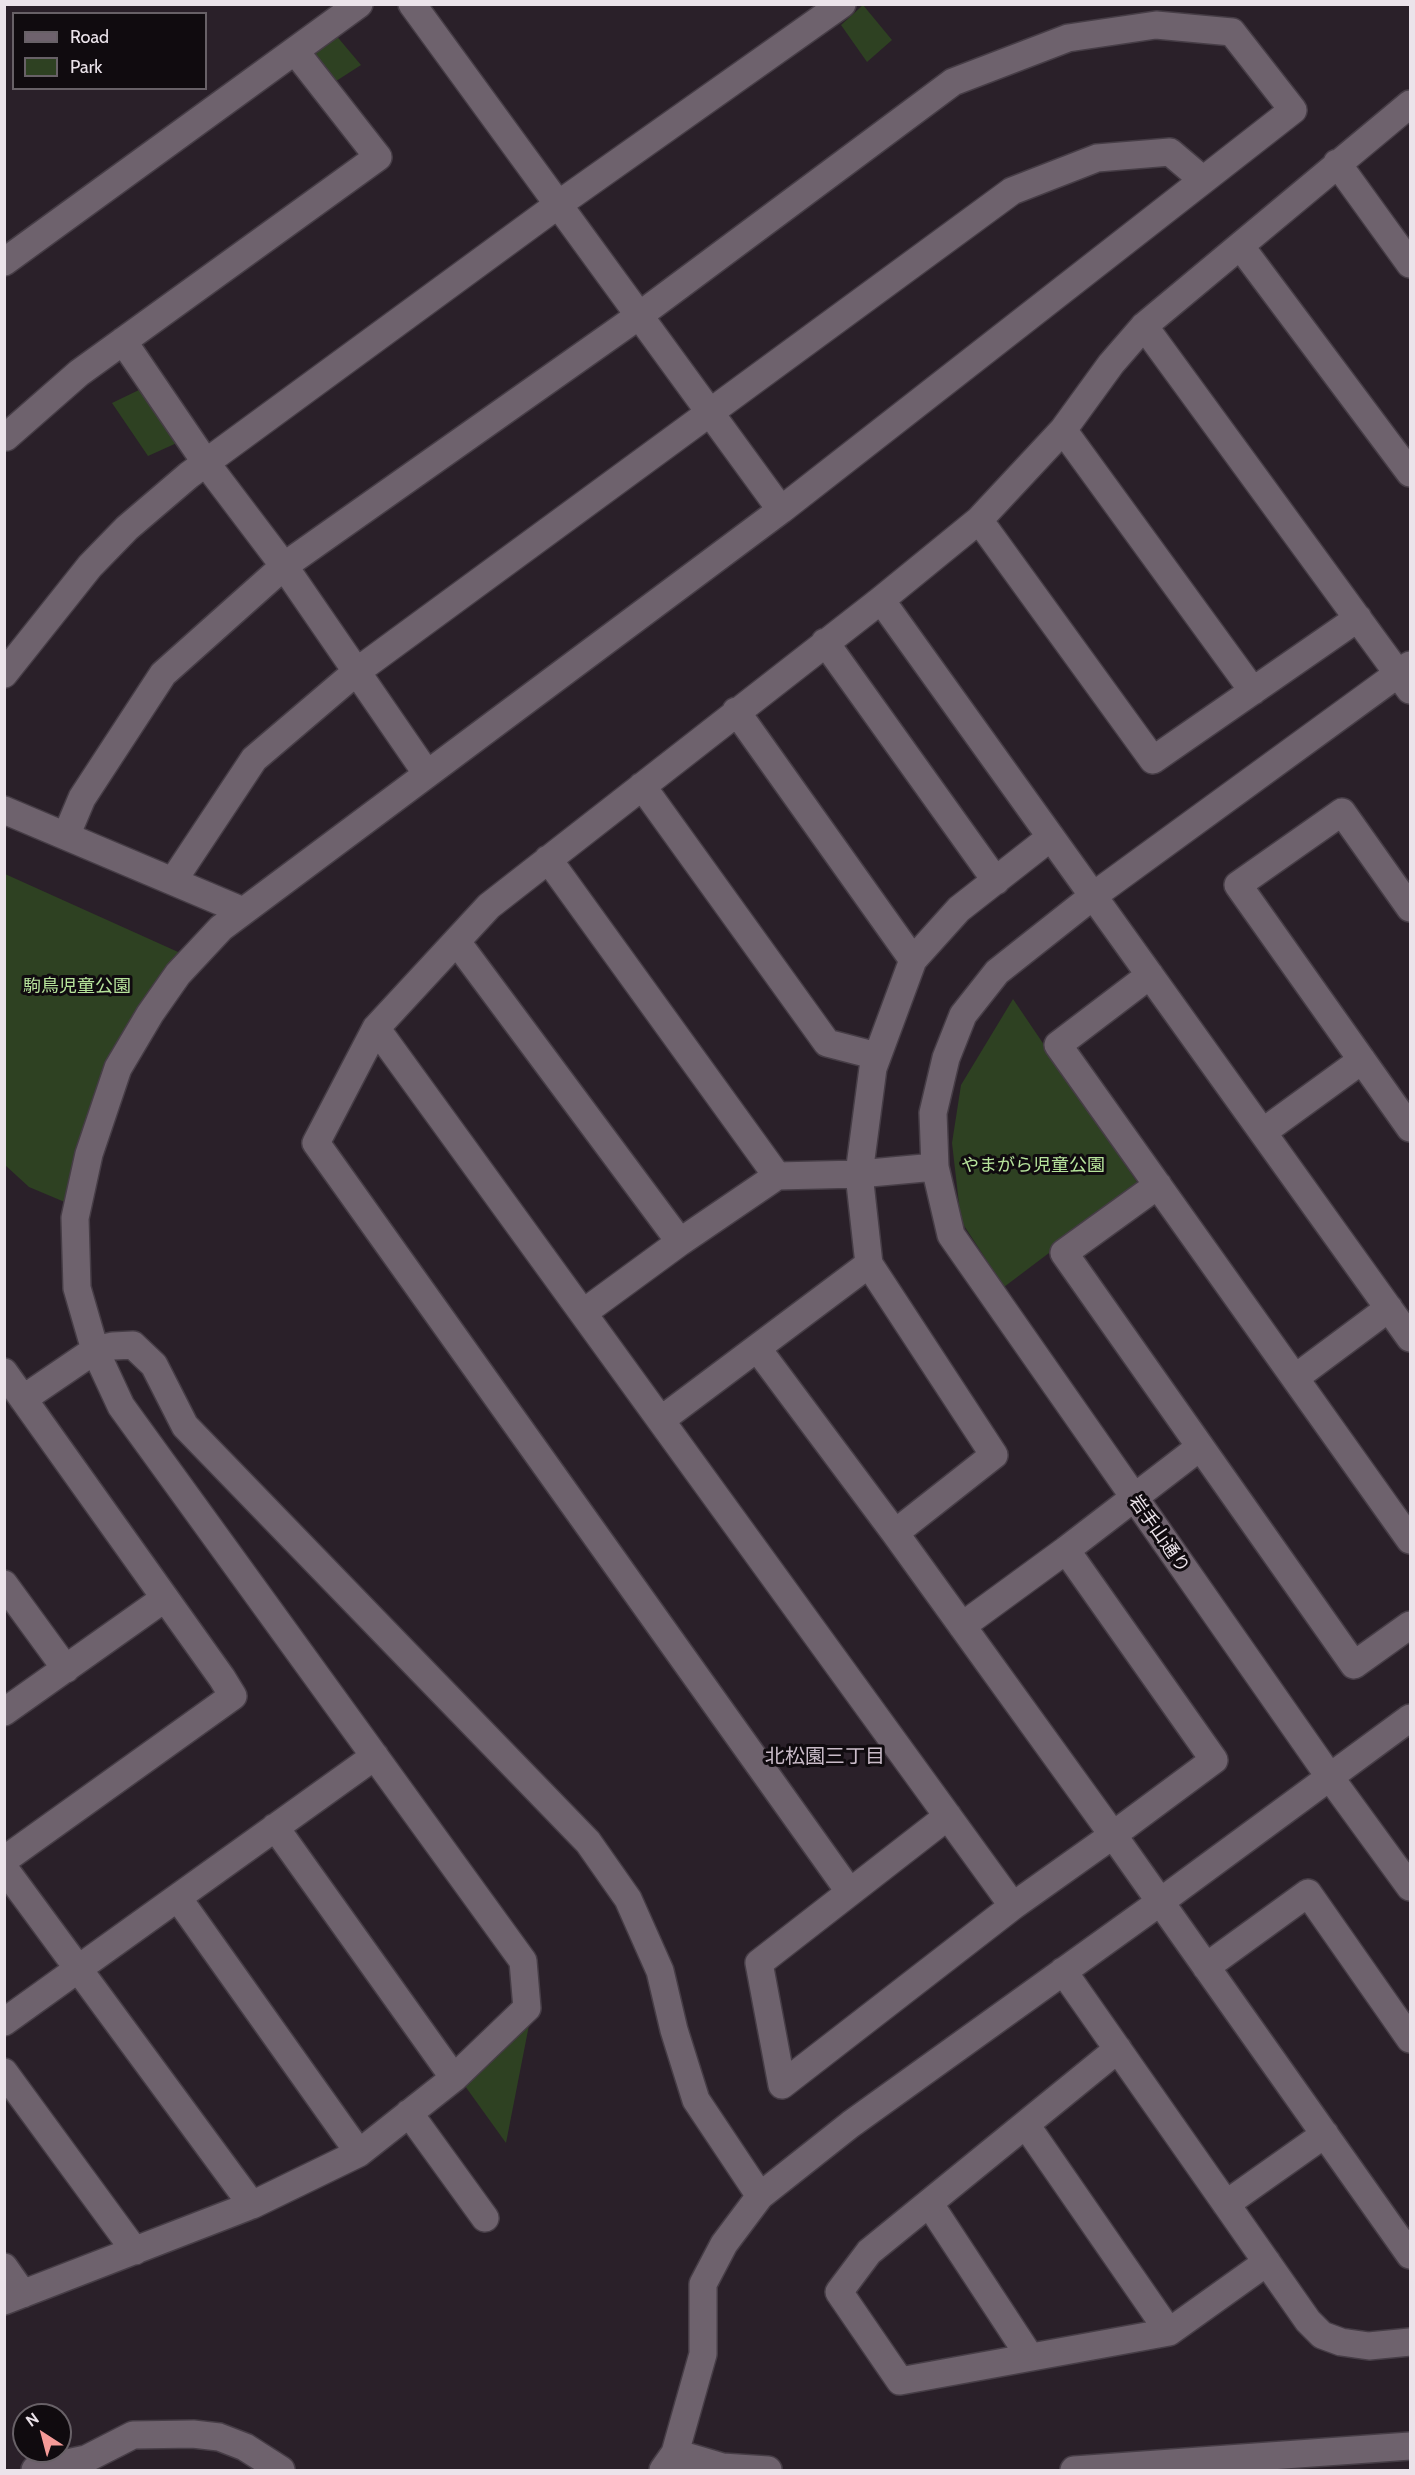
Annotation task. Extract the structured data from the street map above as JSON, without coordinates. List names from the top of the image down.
{
  "streets": {
    "street": ["岩手山通り"]
  },
  "districts": ["北松園三丁目"],
  "parks": ["駒鳥児童公園", "やまがら児童公園"],
  "legend": ["Road", "Park"],
  "north": "top left"
}
